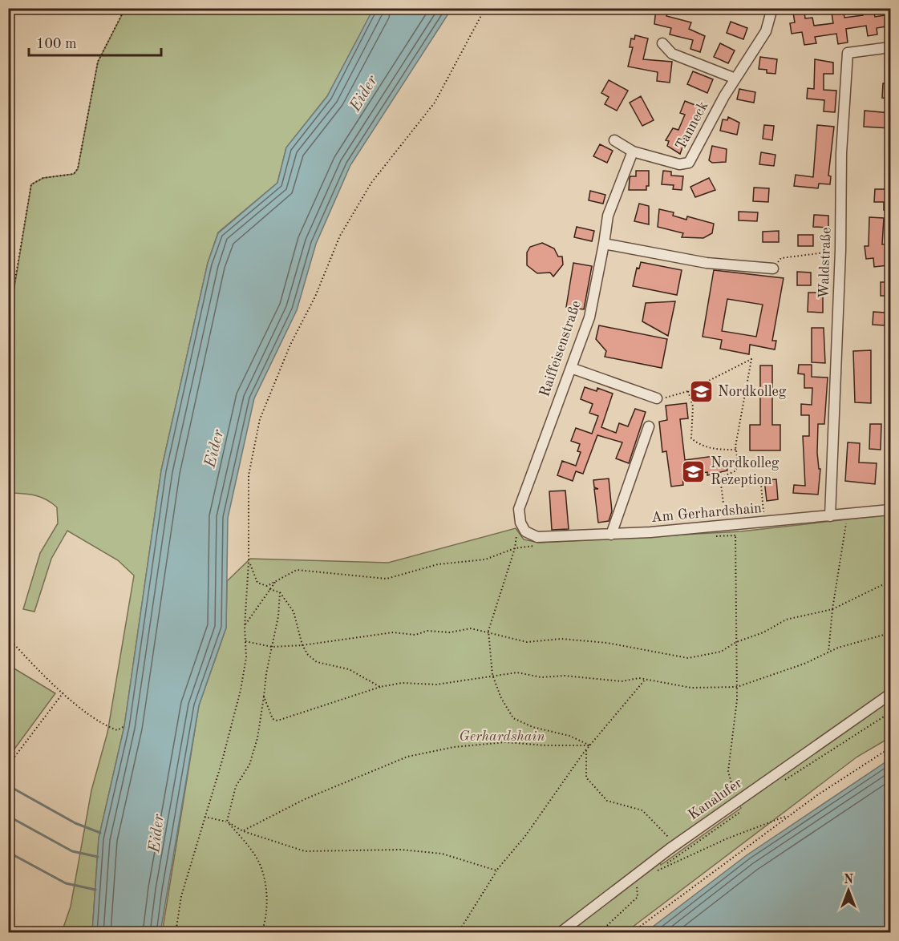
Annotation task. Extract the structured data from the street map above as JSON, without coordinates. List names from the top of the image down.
{
  "streets": {
    "street": [
      "Tanneck",
      "Waldstraße",
      "Raiffeisenstraße",
      "Am Gerhardshain",
      "Kanalufer"
    ]
  },
  "crossings": [
    ["Waldstraße", "Am Gerhardshain"],
    ["Raiffeisenstraße", "Am Gerhardshain"]
  ],
  "water": ["Eider"],
  "parks": ["Gerhardshain"],
  "places": {
    "school or university": ["Nordkolleg", "Nordkolleg Rezeption"]
  },
  "scale_bar": "100 m",
  "north": "top"
}
